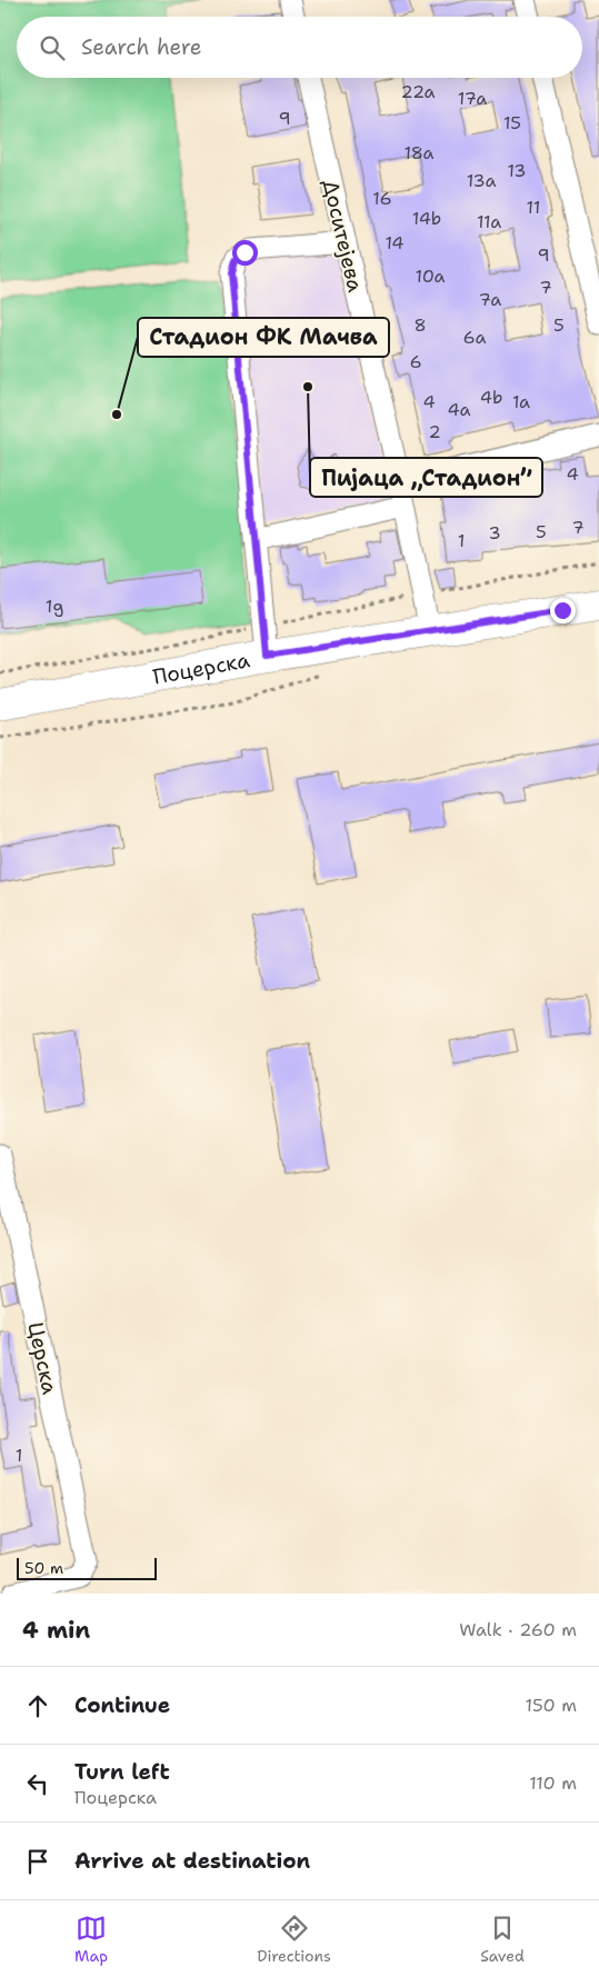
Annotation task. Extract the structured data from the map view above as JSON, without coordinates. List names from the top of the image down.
{
  "streets": {
    "main road": ["Поцерска"],
    "street": ["Доситејева", "Церска"]
  },
  "crossings": [
    ["Доситејева", "Поцерска"]
  ],
  "places": ["Пијаца „Стадион”", "Стадион ФК Мачва"],
  "house_numbers": [
    "22a",
    "17a",
    "9",
    "15",
    "18a",
    "13",
    "13a",
    "16",
    "11",
    "14b",
    "11a",
    "14",
    "9",
    "10a",
    "7",
    "7a",
    "8",
    "5",
    "6a",
    "6",
    "4b",
    "4",
    "1a",
    "4a",
    "2",
    "4",
    "7",
    "5",
    "3",
    "1",
    "1g",
    "1"
  ],
  "scale_bar": "50 m",
  "page": {
    "search": "Search here",
    "scale": "50 m",
    "heading": ["4 min", "Walk · 260 m"],
    "list": [
      ["Continue", "150 m"],
      ["Turn left", "Поцерска", "110 m"],
      "Arrive at destination"
    ],
    "nav": ["Map", "Directions", "Saved"]
  }
}
